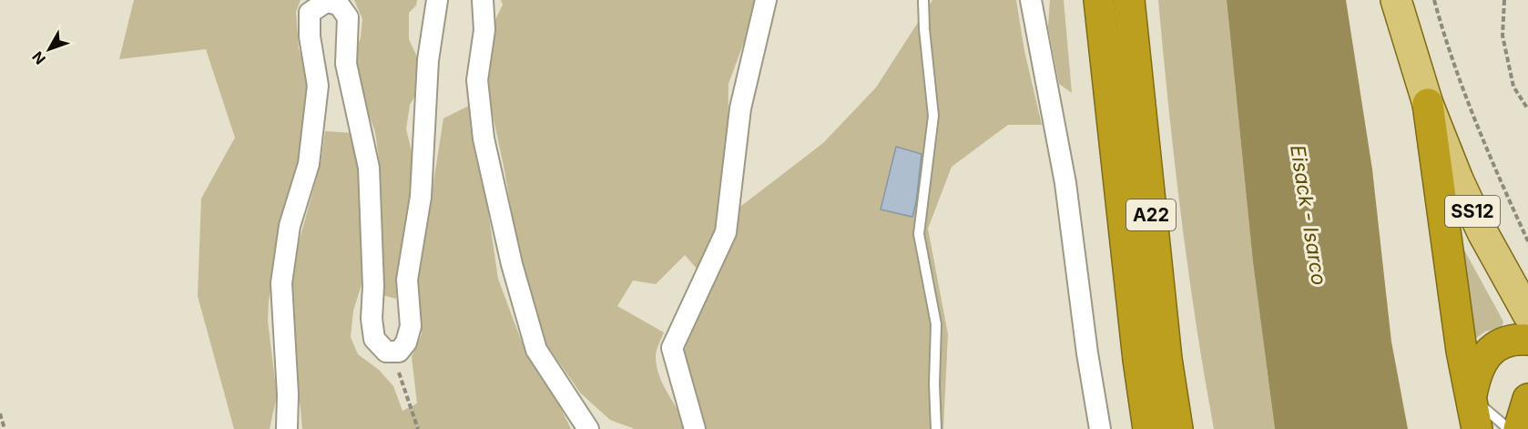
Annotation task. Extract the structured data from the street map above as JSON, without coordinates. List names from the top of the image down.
{
  "streets": {
    "highway": ["A22"],
    "main road": ["SS12"]
  },
  "water": ["Eisack - Isarco"],
  "north": "bottom left"
}
